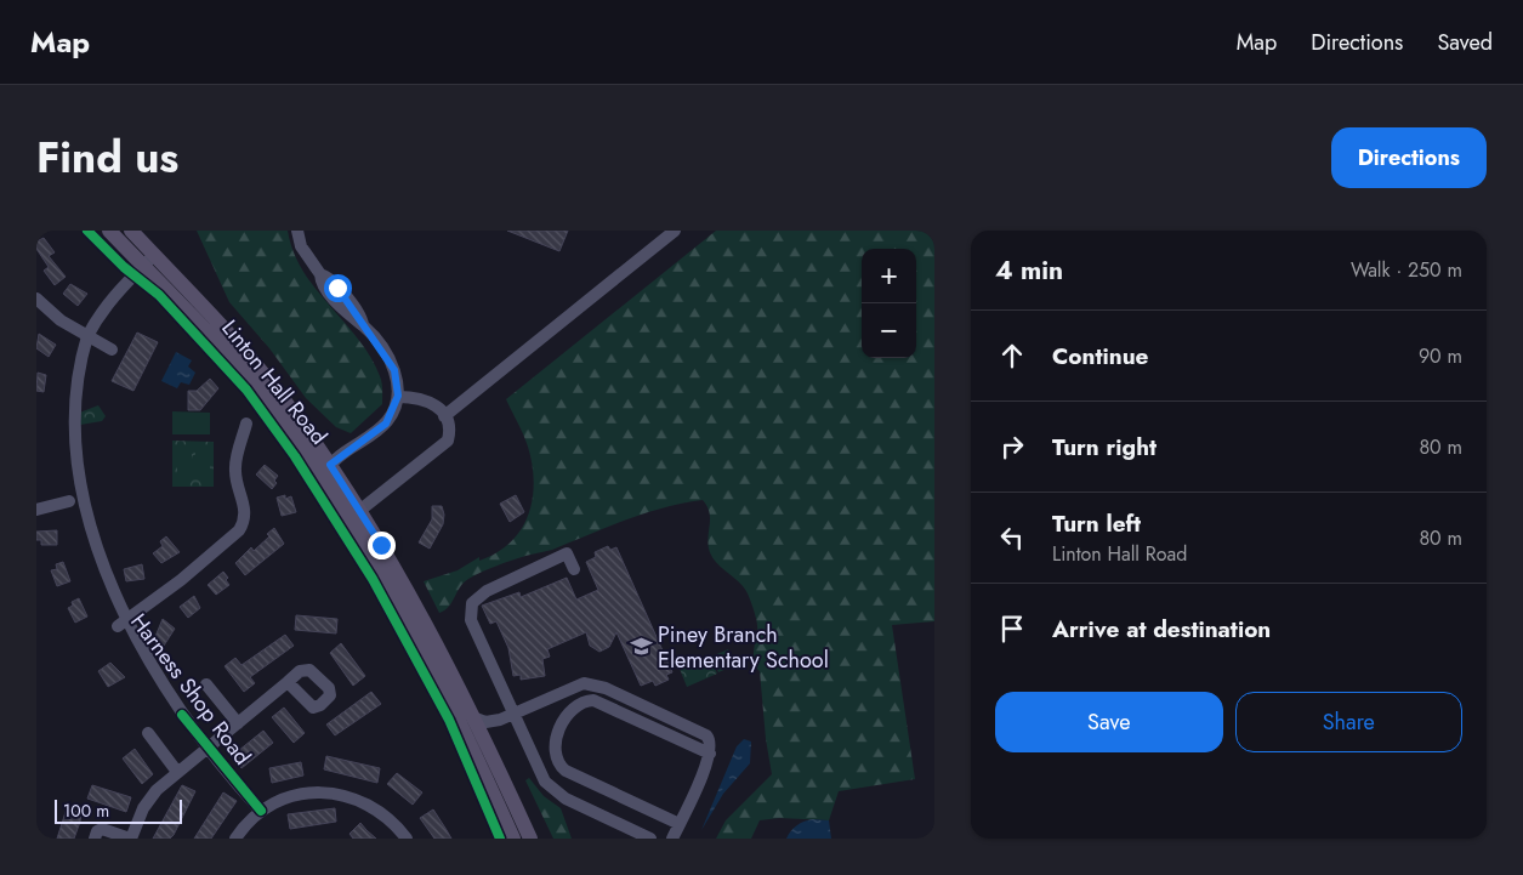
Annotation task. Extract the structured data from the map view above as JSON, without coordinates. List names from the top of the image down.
{
  "streets": {
    "main road": ["Linton Hall Road"],
    "street": ["Harness Shop Road"]
  },
  "places": {
    "school or university": ["Piney Branch Elementary School"]
  },
  "scale_bar": "100 m",
  "page": {
    "header": "Map",
    "nav": ["Map", "Directions", "Saved"],
    "title": "Find us",
    "buttons": [
      "Directions",
      ["Save", "Share"]
    ],
    "heading": ["4 min", "Walk · 250 m"],
    "map_buttons": ["+", "−"],
    "list": [
      ["Continue", "90 m"],
      ["Turn right", "80 m"],
      ["Turn left", "Linton Hall Road", "80 m"],
      "Arrive at destination"
    ],
    "scale": "100 m"
  }
}
